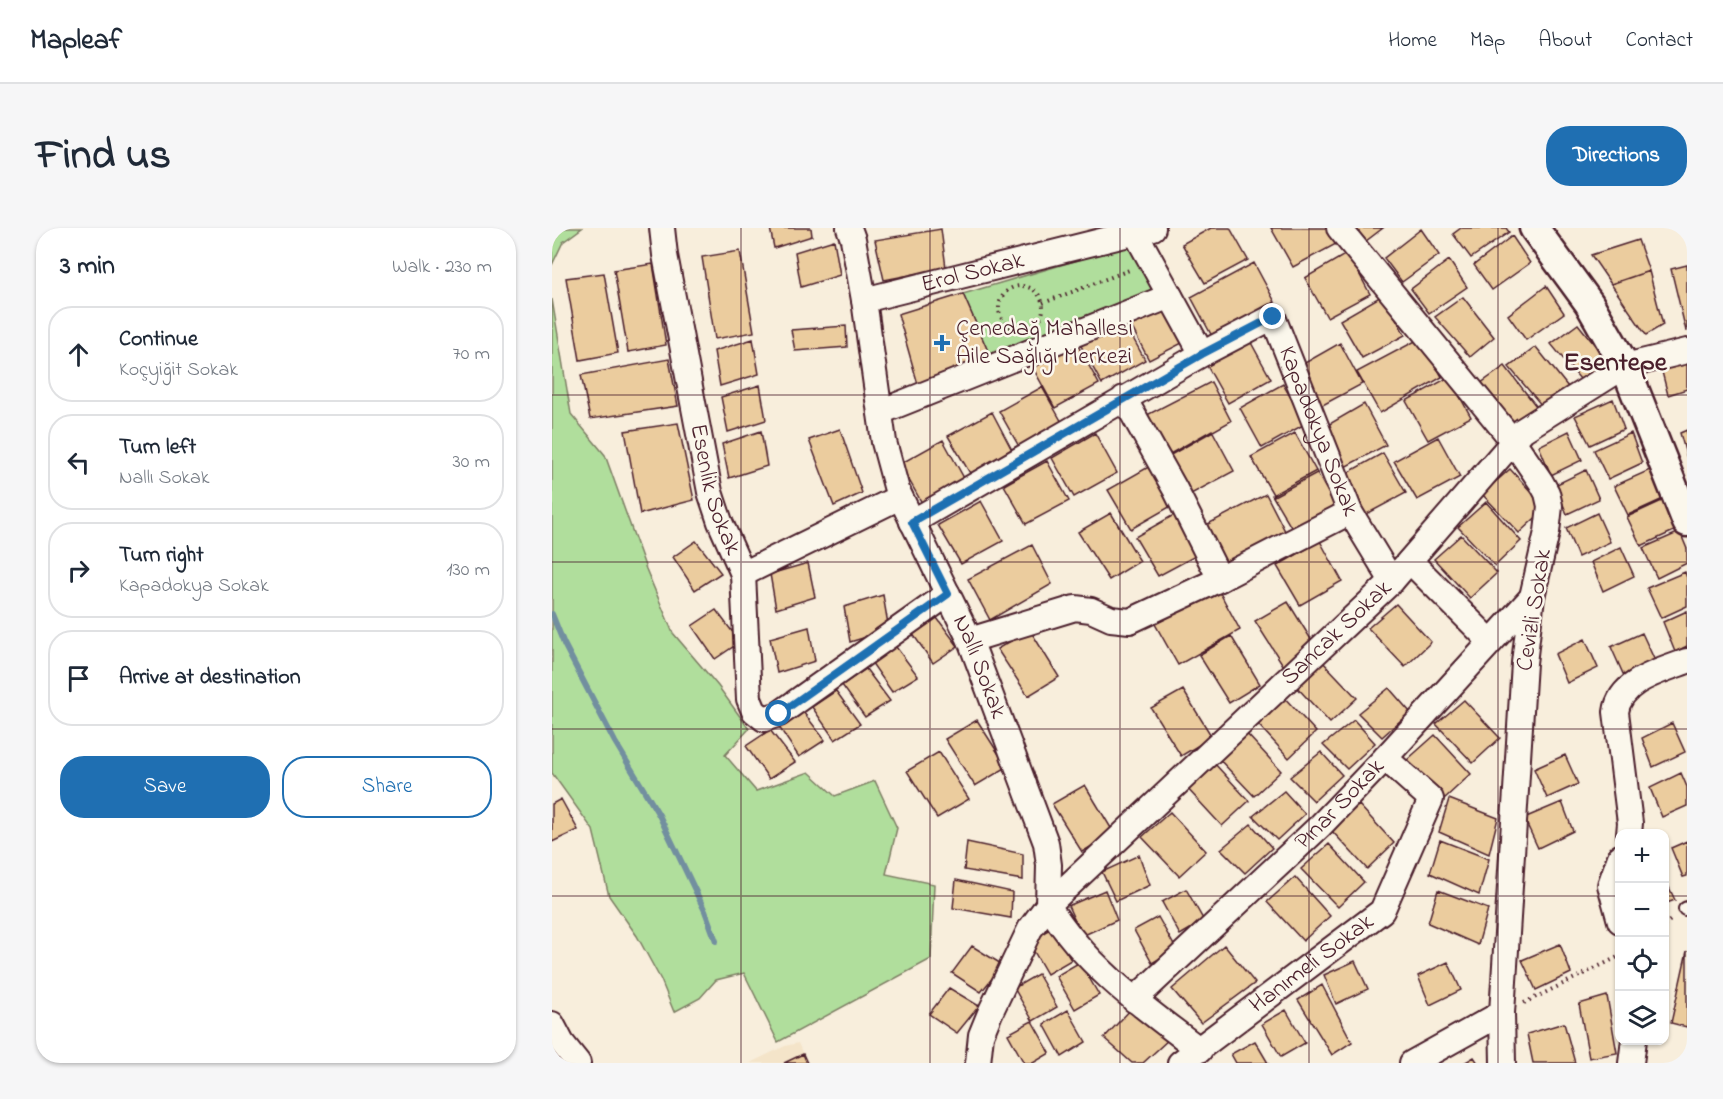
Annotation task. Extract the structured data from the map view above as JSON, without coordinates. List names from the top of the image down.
{
  "streets": {
    "street": [
      "Erol Sokak",
      "Kapadokya Sokak",
      "Esenlik Sokak",
      "Cevizli Sokak",
      "Sancak Sokak",
      "Nallı Sokak",
      "Pınar Sokak",
      "Hanımeli Sokak"
    ]
  },
  "crossings": [
    ["Erol Sokak", "Nallı Sokak"],
    ["Kapadokya Sokak", "Sancak Sokak"],
    ["Kapadokya Sokak", "Nallı Sokak"],
    ["Esenlik Sokak", "Nallı Sokak"],
    ["Cevizli Sokak", "Sancak Sokak"],
    ["Cevizli Sokak", "Pınar Sokak"],
    ["Sancak Sokak", "Nallı Sokak"],
    ["Pınar Sokak", "Hanımeli Sokak"]
  ],
  "districts": ["Esentepe"],
  "places": {
    "health": ["Çenedağ Mahallesi Aile Sağlığı Merkezi"]
  },
  "page": {
    "header": "Mapleaf",
    "nav": [
      "Home",
      "Map",
      "About",
      "Contact"
    ],
    "title": "Find us",
    "buttons": [
      "Directions",
      ["Save", "Share"]
    ],
    "heading": ["3 min", "Walk · 230 m"],
    "list": [
      ["Continue", "Koçyiğit Sokak", "70 m"],
      ["Turn left", "Nallı Sokak", "30 m"],
      ["Turn right", "Kapadokya Sokak", "130 m"],
      "Arrive at destination"
    ],
    "map_buttons": ["+", "−"]
  }
}
